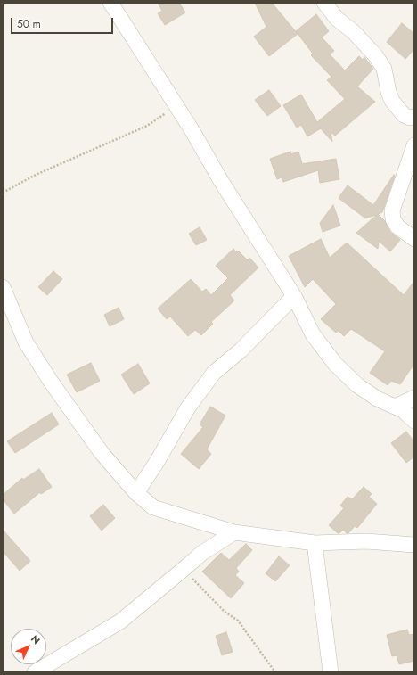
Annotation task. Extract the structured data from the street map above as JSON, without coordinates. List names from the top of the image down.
{
  "scale_bar": "50 m",
  "north": "top right"
}
